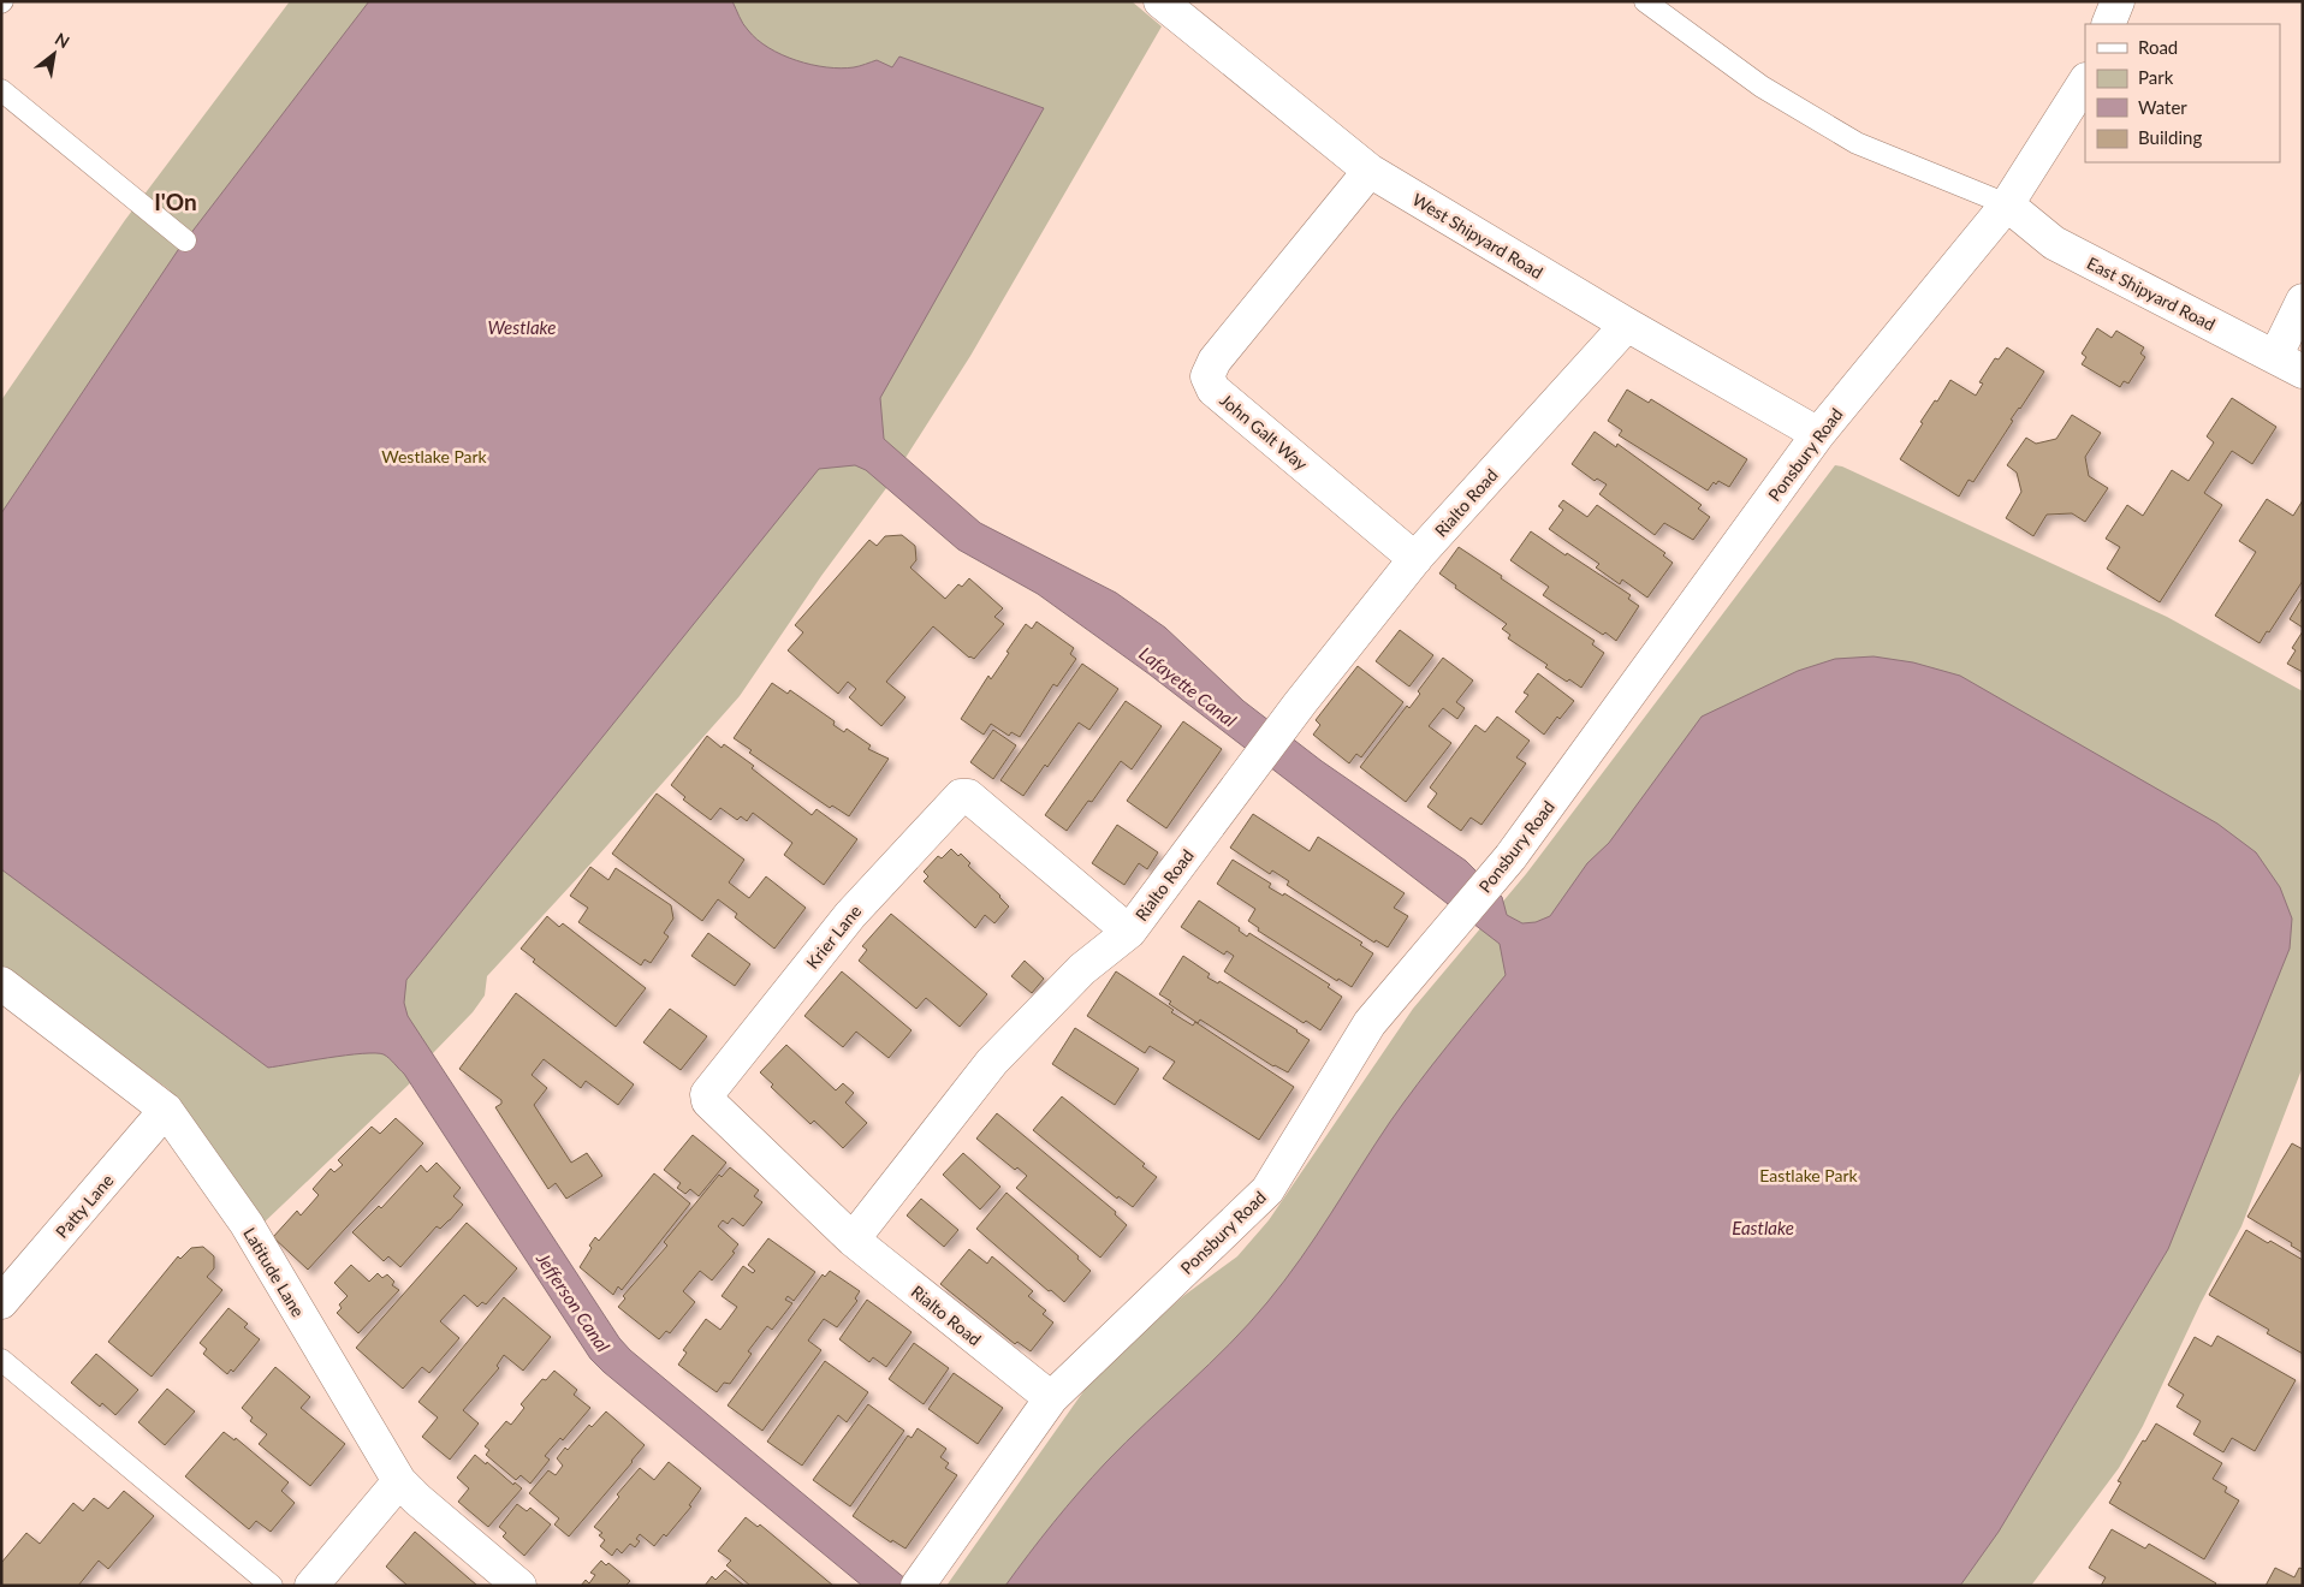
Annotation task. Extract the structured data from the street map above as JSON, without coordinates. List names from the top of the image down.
{
  "streets": {
    "street": [
      "West Shipyard Road",
      "East Shipyard Road",
      "John Galt Way",
      "Ponsbury Road",
      "Rialto Road",
      "Krier Lane",
      "Patty Lane",
      "Latitude Lane"
    ]
  },
  "crossings": [
    ["West Shipyard Road", "John Galt Way"],
    ["West Shipyard Road", "Ponsbury Road"],
    ["West Shipyard Road", "Rialto Road"],
    ["East Shipyard Road", "Ponsbury Road"],
    ["John Galt Way", "Rialto Road"],
    ["Ponsbury Road", "Rialto Road"],
    ["Rialto Road", "Krier Lane"],
    ["Patty Lane", "Latitude Lane"]
  ],
  "districts": ["I'On"],
  "water": [
    "Westlake",
    "Lafayette Canal",
    "Eastlake",
    "Jefferson Canal"
  ],
  "parks": ["Westlake Park", "Eastlake Park"],
  "legend": [
    "Road",
    "Park",
    "Water",
    "Building"
  ],
  "north": "top right"
}
